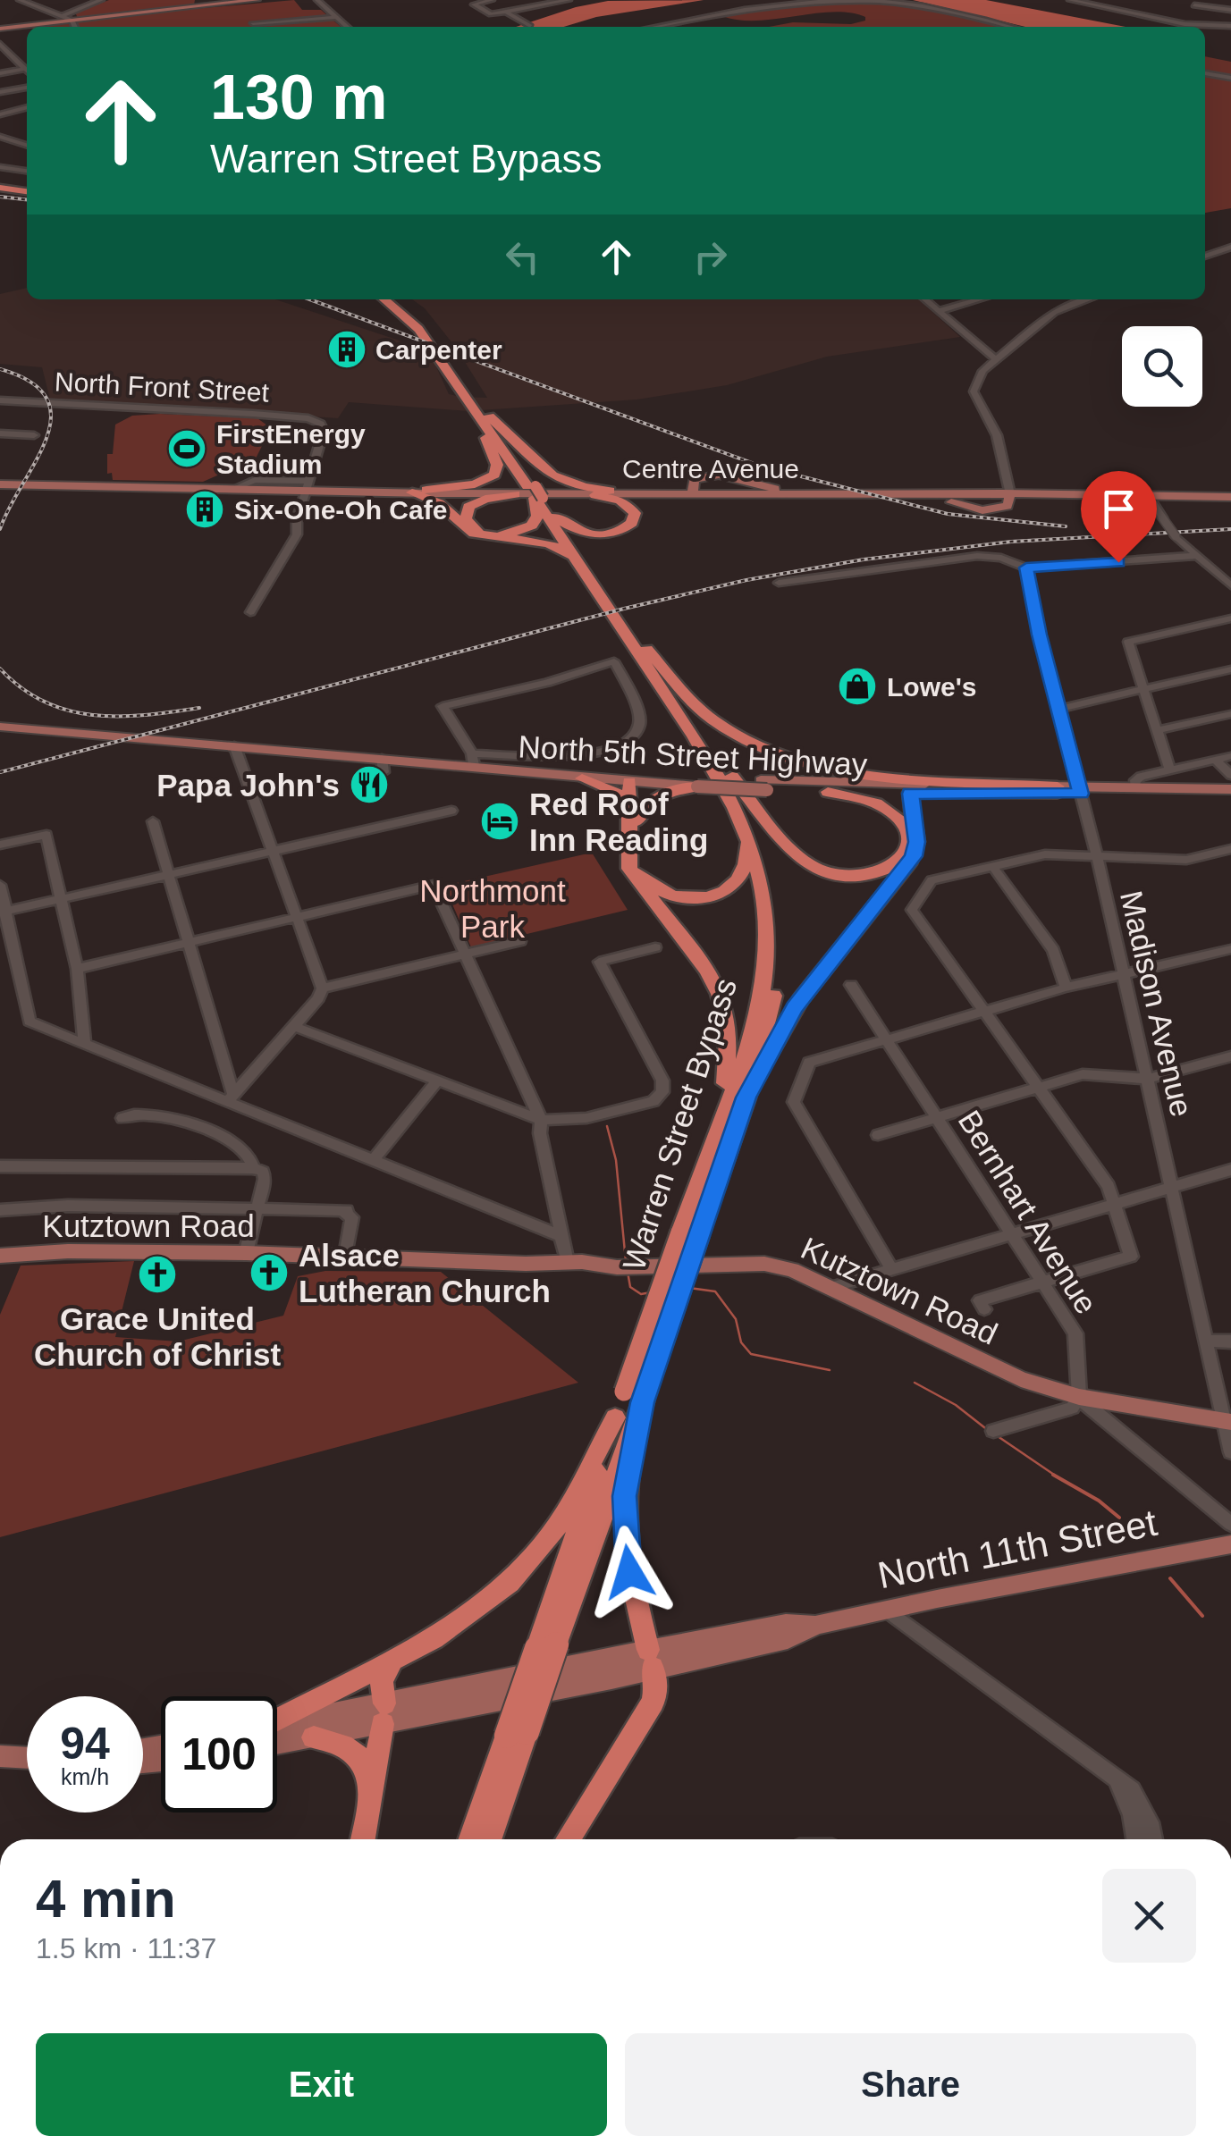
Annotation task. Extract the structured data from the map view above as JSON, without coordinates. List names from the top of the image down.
{
  "streets": {
    "highway": ["Warren Street Bypass"],
    "main road": [
      "Centre Avenue",
      "North 5th Street Highway",
      "Kutztown Road",
      "North 11th Street"
    ],
    "street": ["North Front Street", "Madison Avenue", "Bernhart Avenue"]
  },
  "crossings": [
    ["North Front Street", "Centre Avenue"],
    ["North 5th Street Highway", "Madison Avenue"],
    ["Madison Avenue", "Kutztown Road"],
    ["Bernhart Avenue", "Kutztown Road"]
  ],
  "parks": ["Northmont Park"],
  "places": {
    "building": ["Carpenter", "Six-One-Oh Cafe"],
    "sports": ["FirstEnergy Stadium"],
    "shop": ["Lowe's"],
    "restaurant": ["Papa John's"],
    "hotel": ["Red Roof Inn Reading"],
    "church": ["Alsace Lutheran Church", "Grace United Church of Christ"]
  },
  "page": {
    "turn": ["130 m", "Warren Street Bypass"],
    "speed": "94 km/h",
    "limit": "100",
    "heading": ["4 min", "1.5 km · 11:37"],
    "buttons": ["Exit", "Share"]
  }
}
